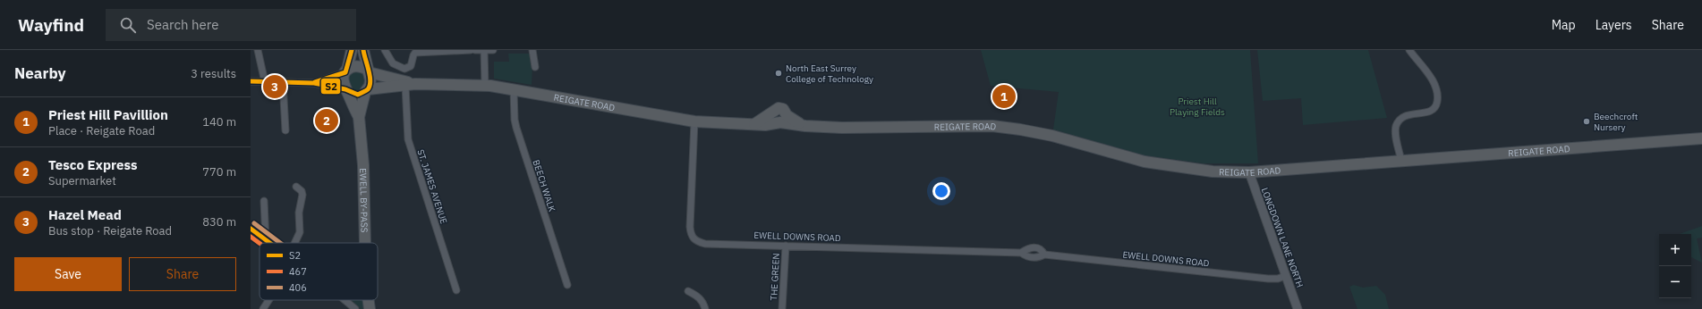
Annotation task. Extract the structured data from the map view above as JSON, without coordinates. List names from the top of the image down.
{
  "streets": {
    "highway": ["REIGATE ROAD", "EWELL BY-PASS"],
    "street": [
      "BEECH WALK",
      "ST. JAMES AVENUE",
      "EWELL DOWNS ROAD",
      "LONGDOWN LANE NORTH",
      "THE GREEN"
    ]
  },
  "crossings": [
    ["REIGATE ROAD", "BEECH WALK"],
    ["REIGATE ROAD", "ST. JAMES AVENUE"],
    ["REIGATE ROAD", "EWELL BY-PASS"],
    ["REIGATE ROAD", "EWELL DOWNS ROAD"],
    ["REIGATE ROAD", "LONGDOWN LANE NORTH"],
    ["EWELL DOWNS ROAD", "LONGDOWN LANE NORTH"],
    ["EWELL DOWNS ROAD", "THE GREEN"]
  ],
  "parks": ["Priest Hill Playing Fields"],
  "places": ["North East Surrey College of Technology", "Beechcroft Nursery"],
  "lines": ["transit line S2", "transit line 406", "transit line 467"],
  "legend": ["S2", "467", "406"],
  "page": {
    "header": "Wayfind",
    "search": "Search here",
    "nav": ["Map", "Layers", "Share"],
    "heading": ["Nearby", "3 results"],
    "pins": ["3", "1", "2"],
    "list": [
      {
        "mark": "1",
        "name": "Priest Hill Pavillion",
        "note": "Place · Reigate Road",
        "value": "140 m"
      },
      {
        "mark": "2",
        "name": "Tesco Express",
        "note": "Supermarket",
        "value": "770 m"
      },
      {
        "mark": "3",
        "name": "Hazel Mead",
        "note": "Bus stop · Reigate Road",
        "value": "830 m"
      }
    ],
    "map_buttons": ["+", "−"],
    "buttons": ["Save", "Share"]
  }
}
